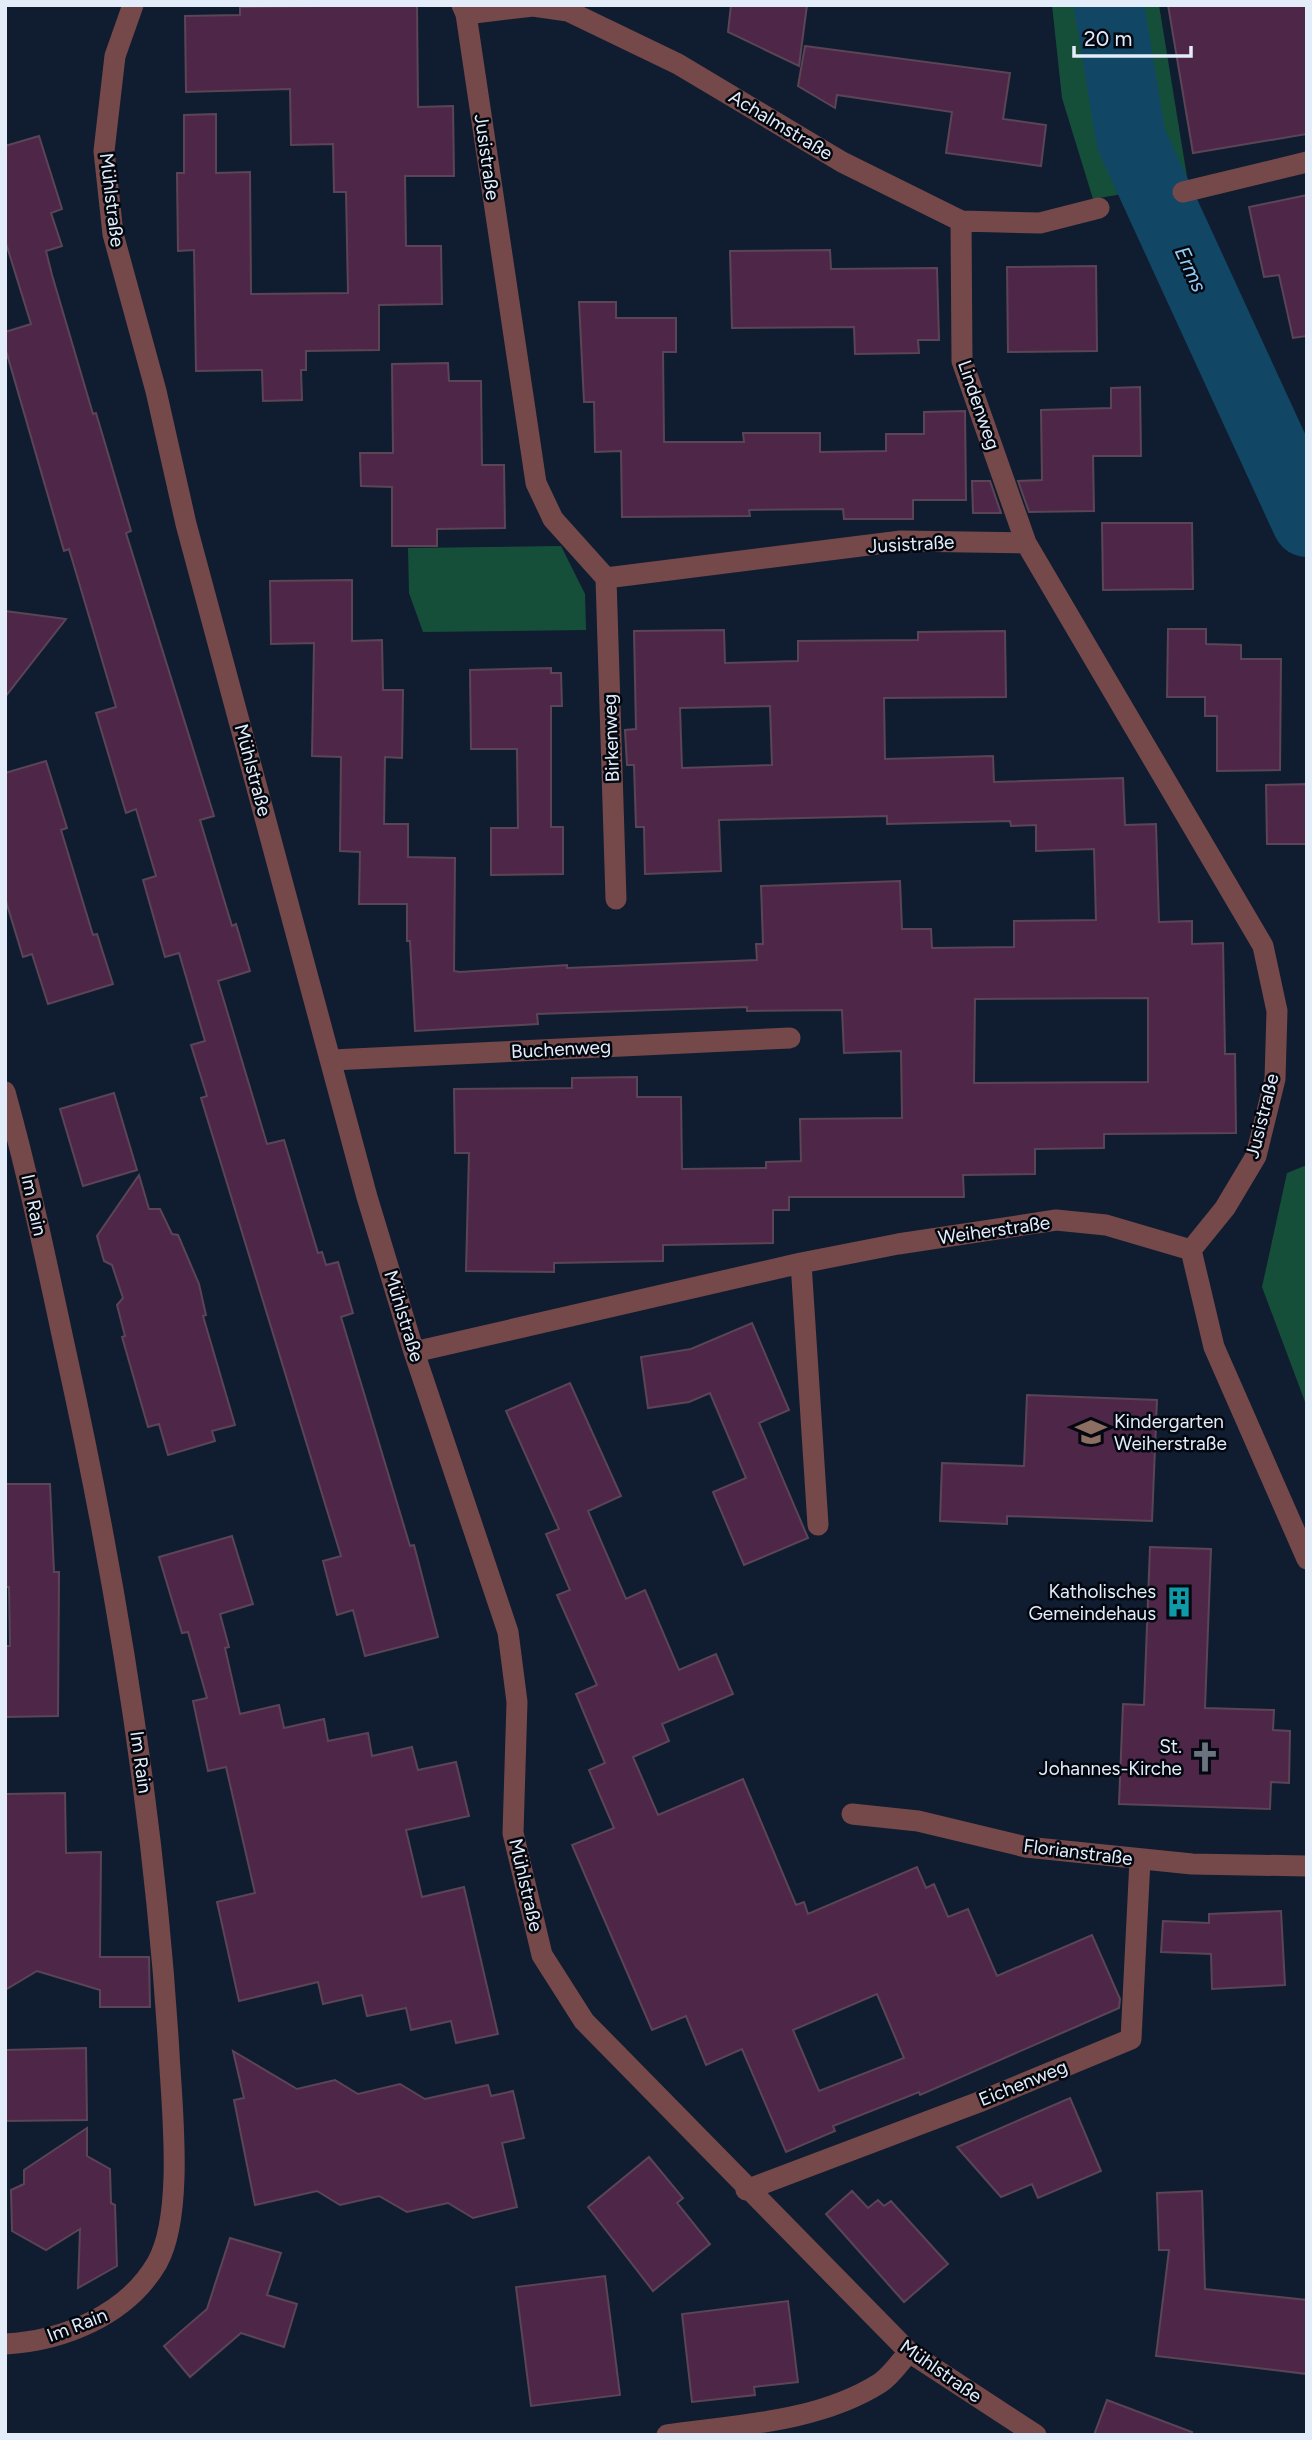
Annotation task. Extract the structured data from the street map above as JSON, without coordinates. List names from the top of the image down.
{
  "streets": {
    "street": [
      "Achalmstraße",
      "Jusistraße",
      "Mühlstraße",
      "Lindenweg",
      "Birkenweg",
      "Buchenweg",
      "Im Rain",
      "Weiherstraße",
      "Florianstraße",
      "Eichenweg"
    ]
  },
  "crossings": [
    ["Achalmstraße", "Jusistraße"],
    ["Achalmstraße", "Lindenweg"],
    ["Jusistraße", "Lindenweg"],
    ["Jusistraße", "Birkenweg"],
    ["Jusistraße", "Weiherstraße"],
    ["Mühlstraße", "Buchenweg"],
    ["Mühlstraße", "Weiherstraße"],
    ["Mühlstraße", "Eichenweg"],
    ["Florianstraße", "Eichenweg"]
  ],
  "water": ["Erms"],
  "places": {
    "school or university": ["Kindergarten Weiherstraße"],
    "building": ["Katholisches Gemeindehaus"],
    "church": ["St. Johannes-Kirche"]
  },
  "scale_bar": "20 m"
}
